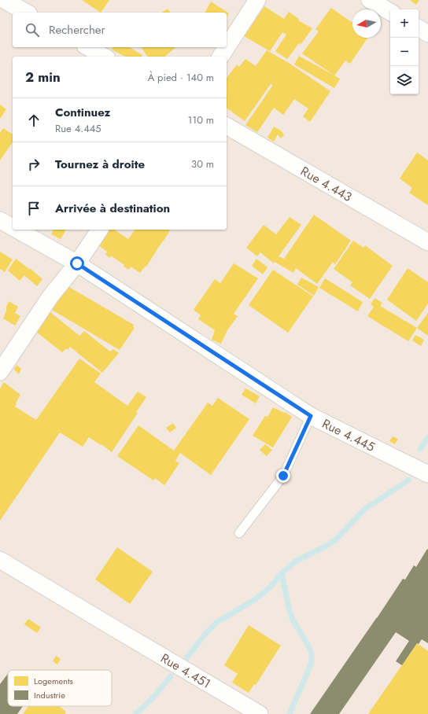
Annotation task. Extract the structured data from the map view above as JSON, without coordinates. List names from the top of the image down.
{
  "streets": {
    "street": ["Rue 4.443", "Rue 4.445", "Rue 4.451"]
  },
  "legend": ["Logements", "Industrie"],
  "north": "left",
  "page": {
    "map_buttons": ["+", "−"],
    "search": "Rechercher",
    "heading": ["2 min", "À pied · 140 m"],
    "list": [
      ["Continuez", "Rue 4.445", "110 m"],
      ["Tournez à droite", "30 m"],
      "Arrivée à destination"
    ]
  }
}
